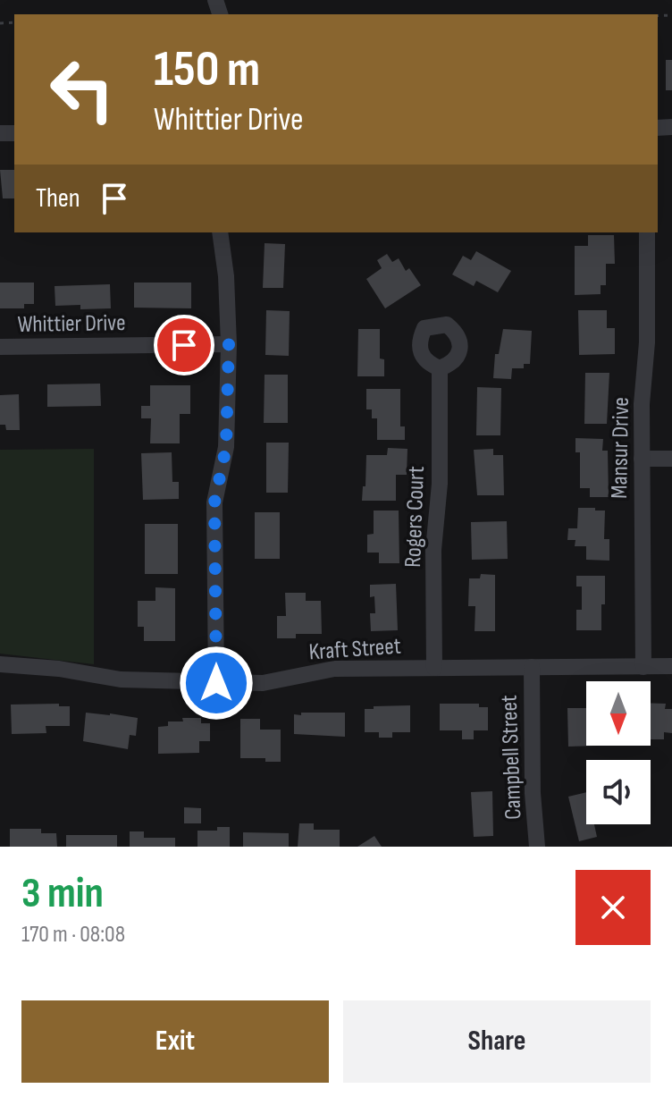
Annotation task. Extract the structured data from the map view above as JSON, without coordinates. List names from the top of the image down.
{
  "streets": {
    "street": [
      "Whittier Drive",
      "Mansur Drive",
      "Rogers Court",
      "Kraft Street",
      "Campbell Street"
    ]
  },
  "crossings": [
    ["Mansur Drive", "Kraft Street"],
    ["Rogers Court", "Kraft Street"],
    ["Kraft Street", "Campbell Street"]
  ],
  "north": "bottom",
  "page": {
    "turn": ["150 m", "Whittier Drive"],
    "then": "Then",
    "heading": ["3 min", "170 m · 08:08"],
    "buttons": ["Exit", "Share"]
  }
}
